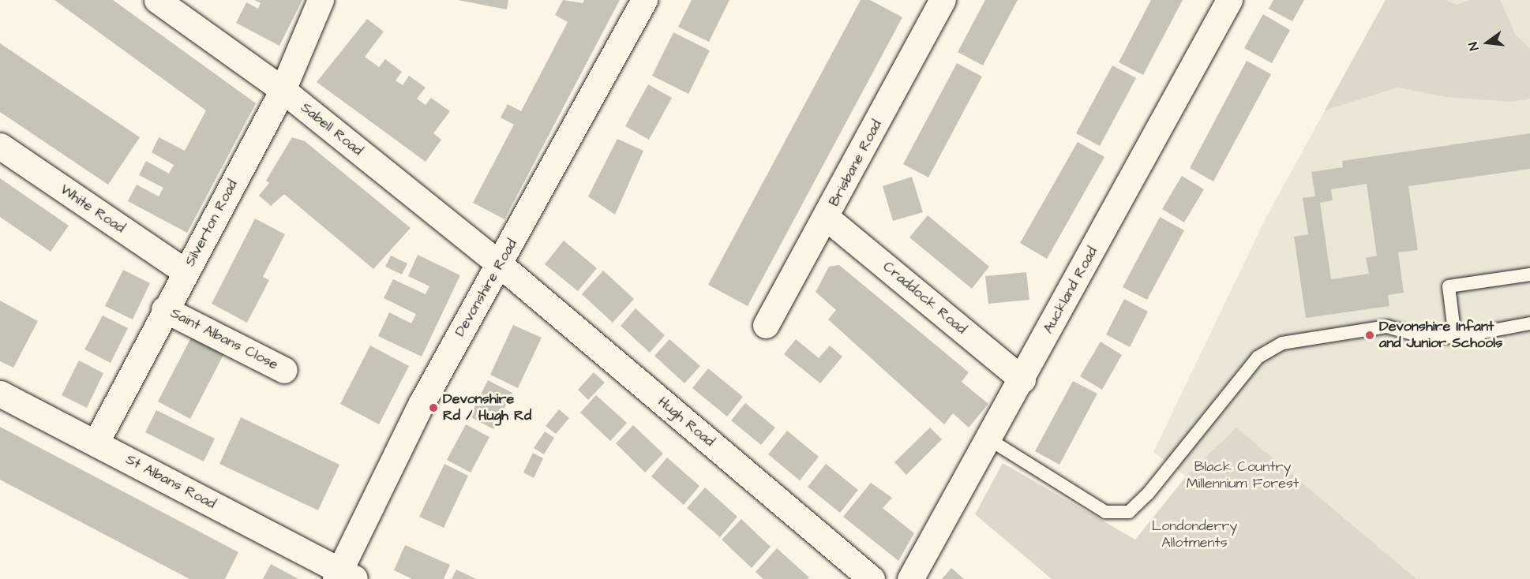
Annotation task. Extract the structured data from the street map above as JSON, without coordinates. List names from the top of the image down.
{
  "streets": {
    "street": [
      "Sabell Road",
      "Brisbane Road",
      "White Road",
      "Silverton Road",
      "Devonshire Road",
      "Auckland Road",
      "Craddock Road",
      "Saint Albans Close",
      "Hugh Road",
      "St Albans Road"
    ]
  },
  "crossings": [
    ["Sabell Road", "Silverton Road"],
    ["Sabell Road", "Devonshire Road"],
    ["Sabell Road", "Hugh Road"],
    ["Brisbane Road", "Craddock Road"],
    ["White Road", "Silverton Road"],
    ["Silverton Road", "Saint Albans Close"],
    ["Silverton Road", "St Albans Road"],
    ["Devonshire Road", "Hugh Road"],
    ["Devonshire Road", "St Albans Road"],
    ["Auckland Road", "Craddock Road"]
  ],
  "parks": ["Black Country Millennium Forest", "Londonderry Allotments"],
  "places": ["Devonshire Infant and Junior Schools", "Devonshire Rd / Hugh Rd"],
  "north": "left"
}
